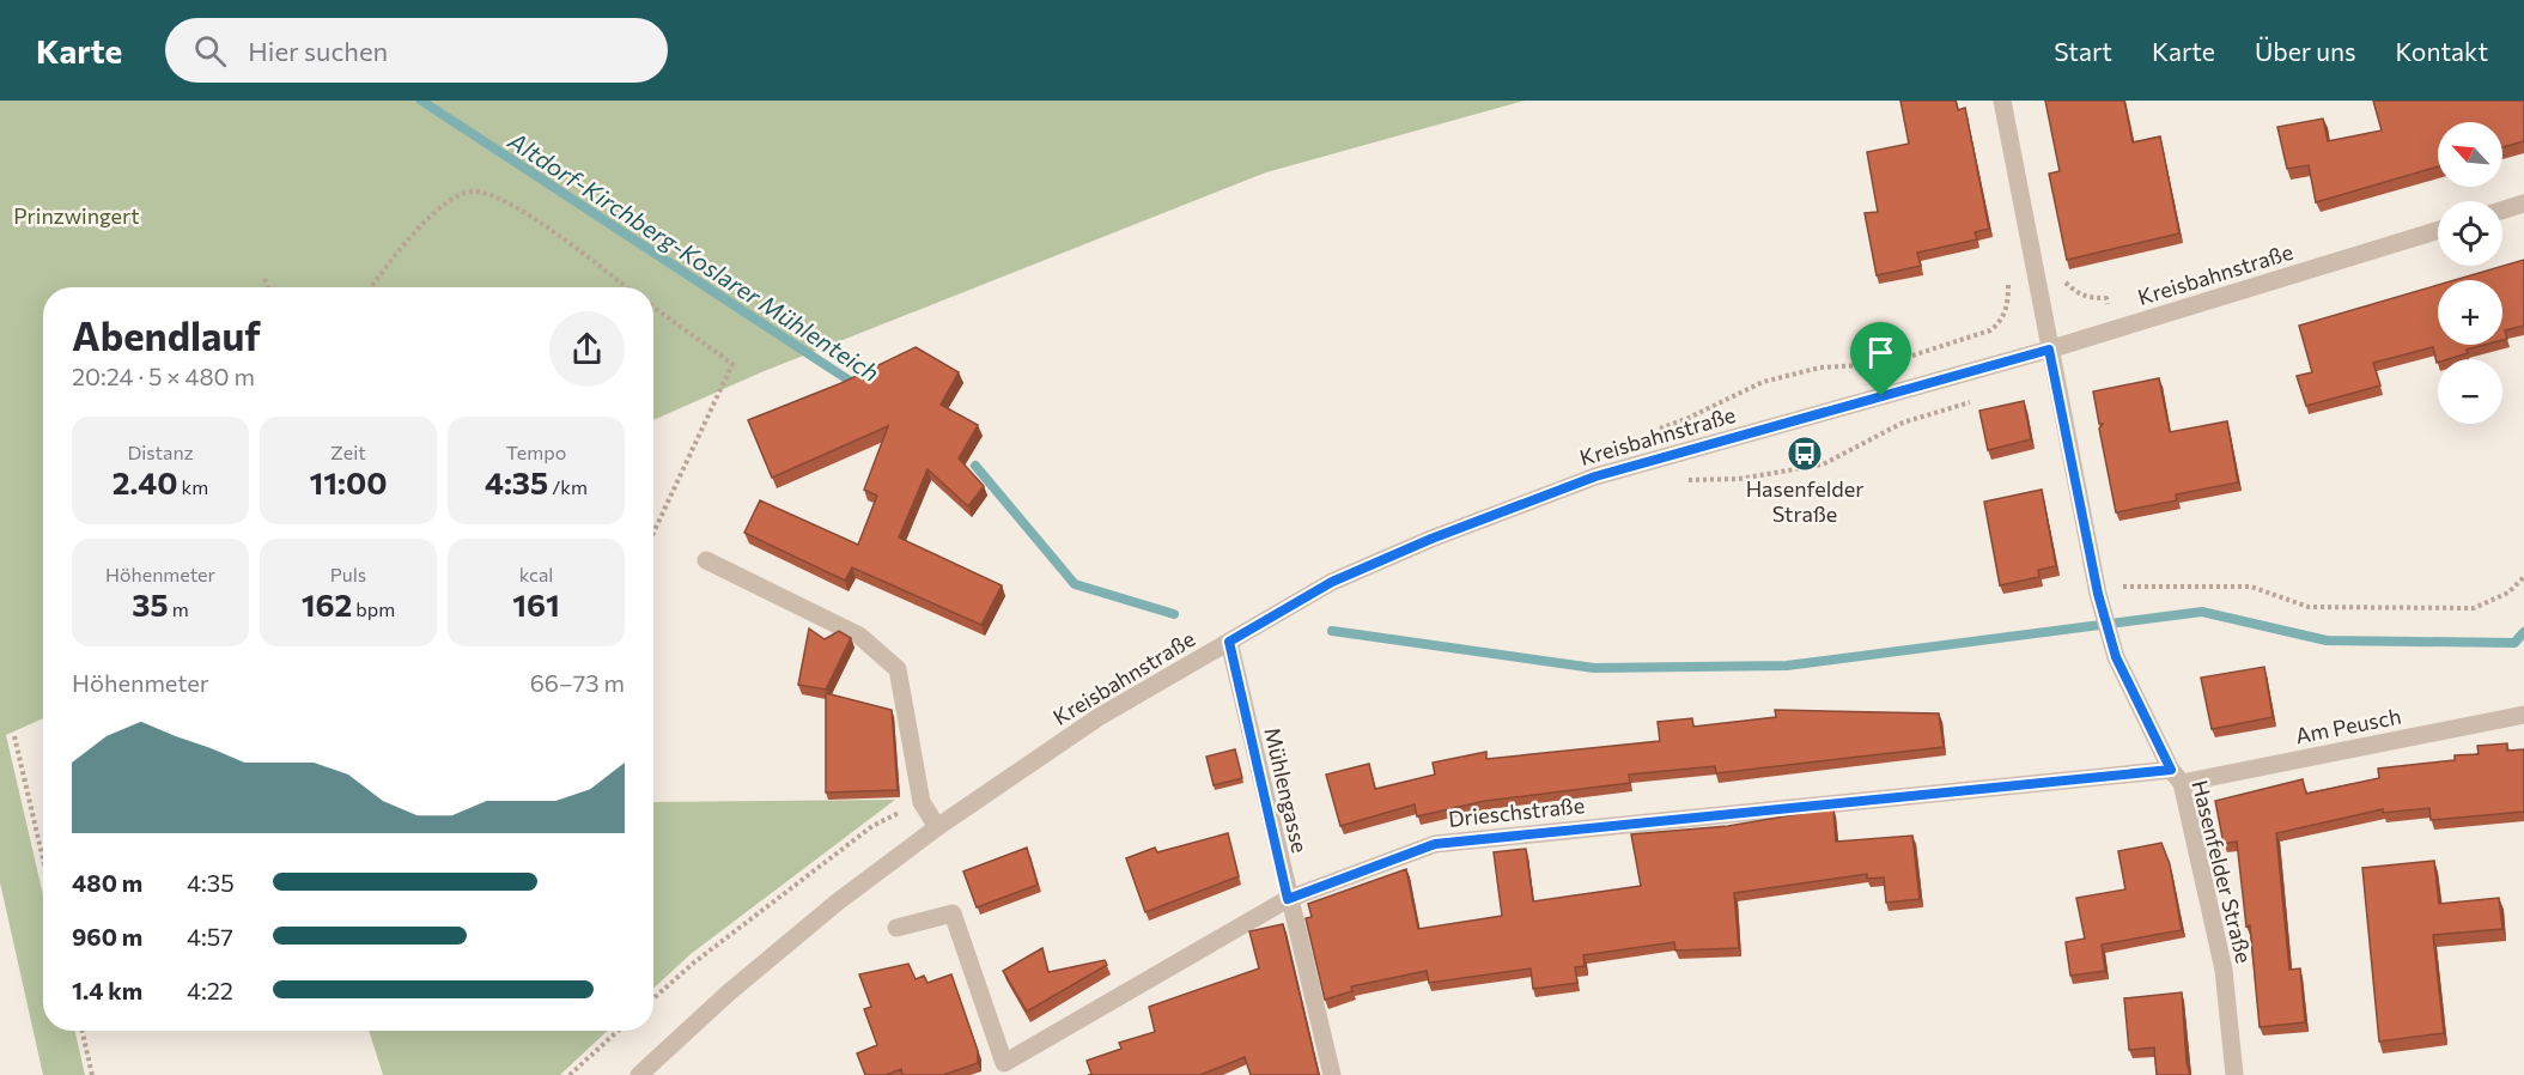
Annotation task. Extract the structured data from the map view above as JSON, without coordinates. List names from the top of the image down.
{
  "streets": {
    "street": [
      "Kreisbahnstraße",
      "Am Peusch",
      "Mühlengasse",
      "Drieschstraße",
      "Hasenfelder Straße"
    ]
  },
  "crossings": [
    ["Kreisbahnstraße", "Mühlengasse"],
    ["Kreisbahnstraße", "Hasenfelder Straße"],
    ["Am Peusch", "Drieschstraße"],
    ["Am Peusch", "Hasenfelder Straße"],
    ["Mühlengasse", "Drieschstraße"],
    ["Drieschstraße", "Hasenfelder Straße"]
  ],
  "water": ["Altdorf-Kirchberg-Koslarer Mühlenteich"],
  "parks": ["Prinzwingert"],
  "places": {
    "bus stop": ["Hasenfelder Straße"]
  },
  "north": "top left",
  "page": {
    "header": "Karte",
    "search": "Hier suchen",
    "nav": [
      "Start",
      "Karte",
      "Über uns",
      "Kontakt"
    ],
    "map_buttons": ["+", "−"],
    "heading": ["Abendlauf", "20:24 · 5 × 480 m"],
    "stats": [
      ["Distanz", "2.40 km"],
      ["Zeit", "11:00"],
      ["Tempo", "4:35 /km"],
      ["Höhenmeter", "35 m"],
      ["Puls", "162 bpm"],
      ["kcal", "161"]
    ],
    "chart": ["Höhenmeter", "66–73 m"],
    "list": [
      {
        "name": "480 m",
        "note": "4:35"
      },
      {
        "name": "960 m",
        "note": "4:57"
      },
      {
        "name": "1.4 km",
        "note": "4:22"
      }
    ]
  }
}
